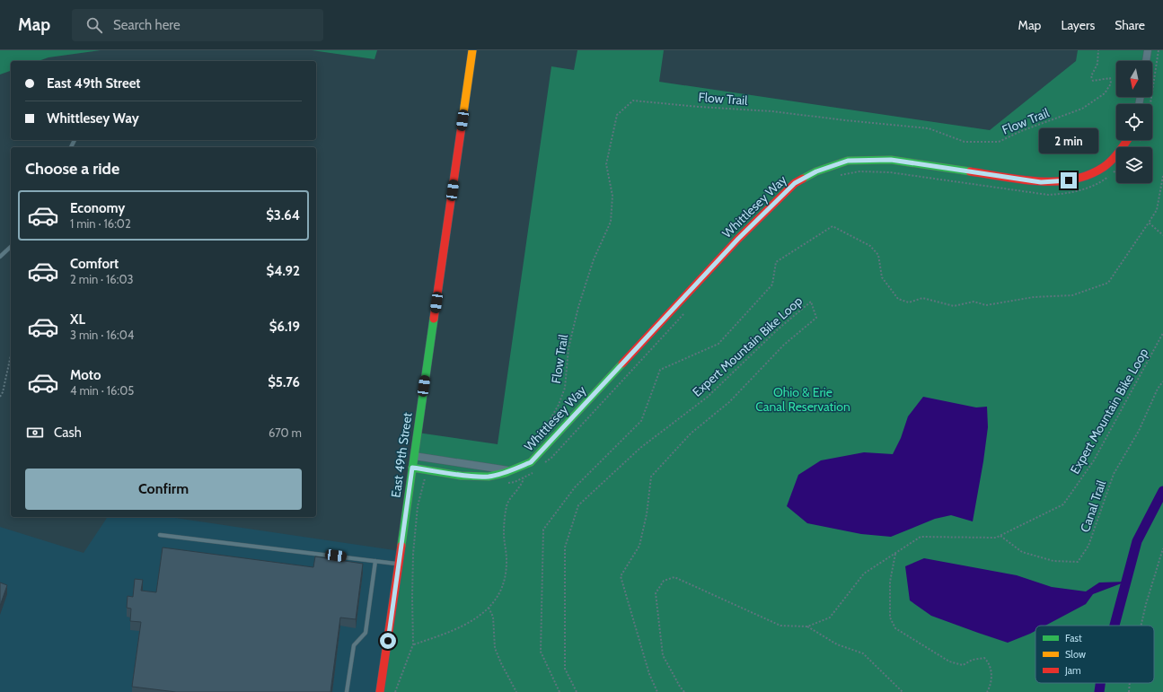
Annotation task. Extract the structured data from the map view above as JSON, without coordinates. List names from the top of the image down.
{
  "streets": {
    "street": ["Whittlesey Way", "East 49th Street"],
    "path": ["Flow Trail", "Expert Mountain Bike Loop", "Canal Trail"]
  },
  "crossings": [
    ["Flow Trail", "Whittlesey Way"],
    ["Whittlesey Way", "East 49th Street"],
    ["Expert Mountain Bike Loop", "Canal Trail"]
  ],
  "parks": ["Ohio & Erie Canal Reservation"],
  "legend": ["Fast", "Slow", "Jam"],
  "north": "bottom",
  "page": {
    "header": "Map",
    "search": "Search here",
    "nav": ["Map", "Layers", "Share"],
    "banner": ["East 49th Street", "Whittlesey Way"],
    "bubble": "2 min",
    "heading": "Choose a ride",
    "list": [
      {
        "name": "Economy",
        "note": "1 min · 16:02",
        "value": "$3.64"
      },
      {
        "name": "Comfort",
        "note": "2 min · 16:03",
        "value": "$4.92"
      },
      {
        "name": "XL",
        "note": "3 min · 16:04",
        "value": "$6.19"
      },
      {
        "name": "Moto",
        "note": "4 min · 16:05",
        "value": "$5.76"
      }
    ],
    "pay": ["Cash", "670 m"],
    "buttons": "Confirm"
  }
}
